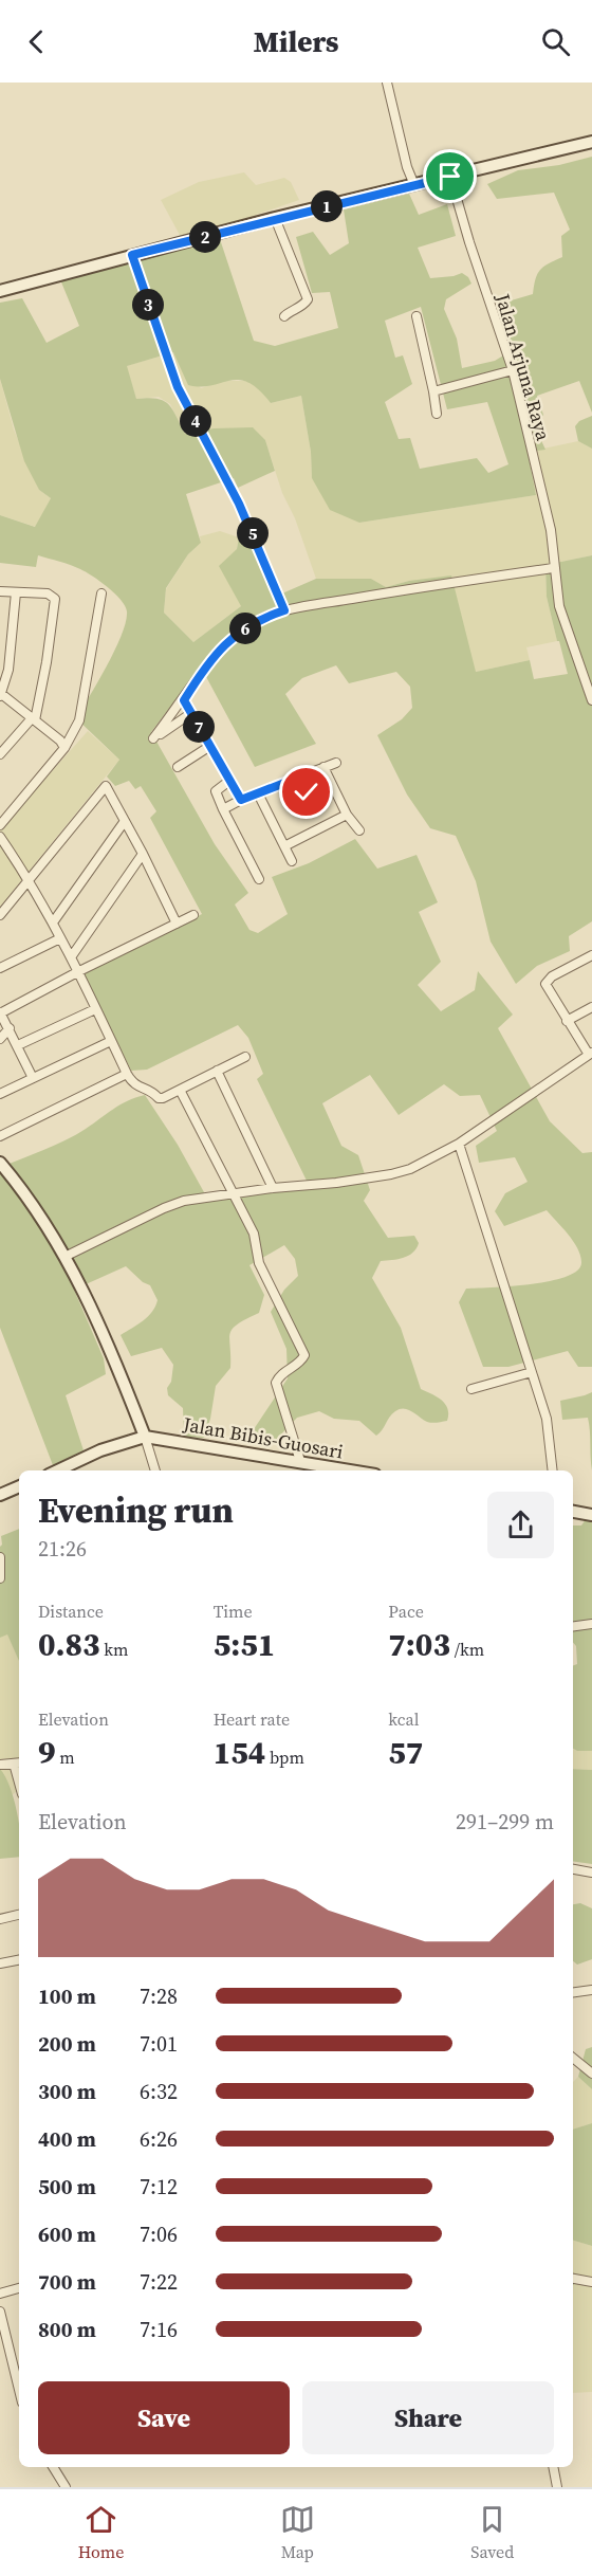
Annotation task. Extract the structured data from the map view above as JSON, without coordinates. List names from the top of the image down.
{
  "streets": {
    "street": ["Jalan Arjuna Raya", "Jalan Bibis-Guosari"]
  },
  "page": {
    "header": "Milers",
    "pins": [
      "1",
      "2",
      "3",
      "4",
      "5",
      "6",
      "7"
    ],
    "heading": ["Evening run", "21:26"],
    "stats": [
      ["Distance", "0.83 km"],
      ["Time", "5:51"],
      ["Pace", "7:03 /km"],
      ["Elevation", "9 m"],
      ["Heart rate", "154 bpm"],
      ["kcal", "57"]
    ],
    "chart": ["Elevation", "291–299 m"],
    "list": [
      {
        "name": "100 m",
        "note": "7:28"
      },
      {
        "name": "200 m",
        "note": "7:01"
      },
      {
        "name": "300 m",
        "note": "6:32"
      },
      {
        "name": "400 m",
        "note": "6:26"
      },
      {
        "name": "500 m",
        "note": "7:12"
      },
      {
        "name": "600 m",
        "note": "7:06"
      },
      {
        "name": "700 m",
        "note": "7:22"
      },
      {
        "name": "800 m",
        "note": "7:16"
      }
    ],
    "buttons": ["Save", "Share"],
    "tabs": ["Home", "Map", "Saved"]
  }
}
